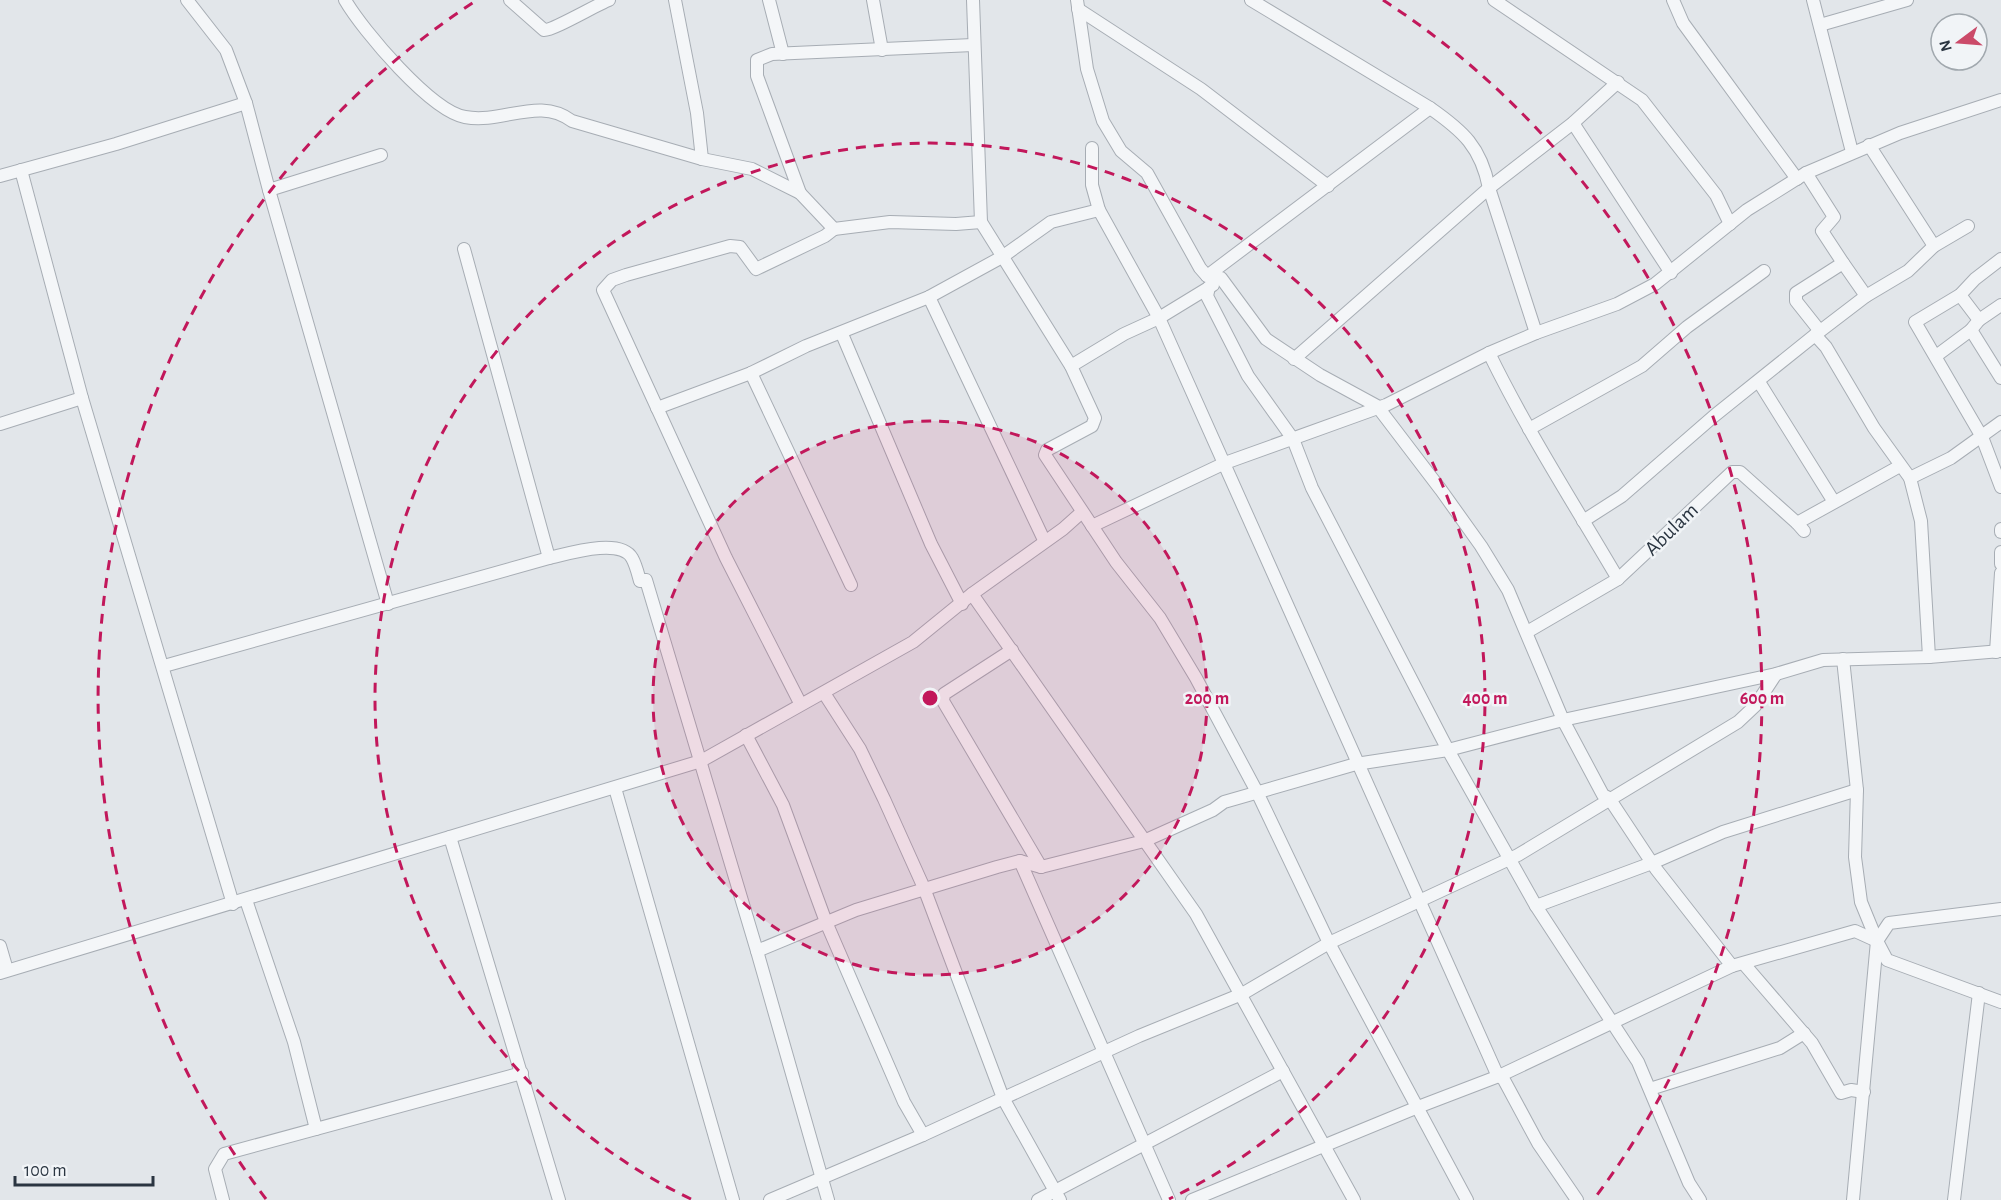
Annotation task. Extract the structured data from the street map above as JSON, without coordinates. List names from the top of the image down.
{
  "streets": {
    "street": ["Abulam"]
  },
  "scale_bar": "100 m",
  "north": "left",
  "rings": ["200 m", "400 m", "600 m"]
}
